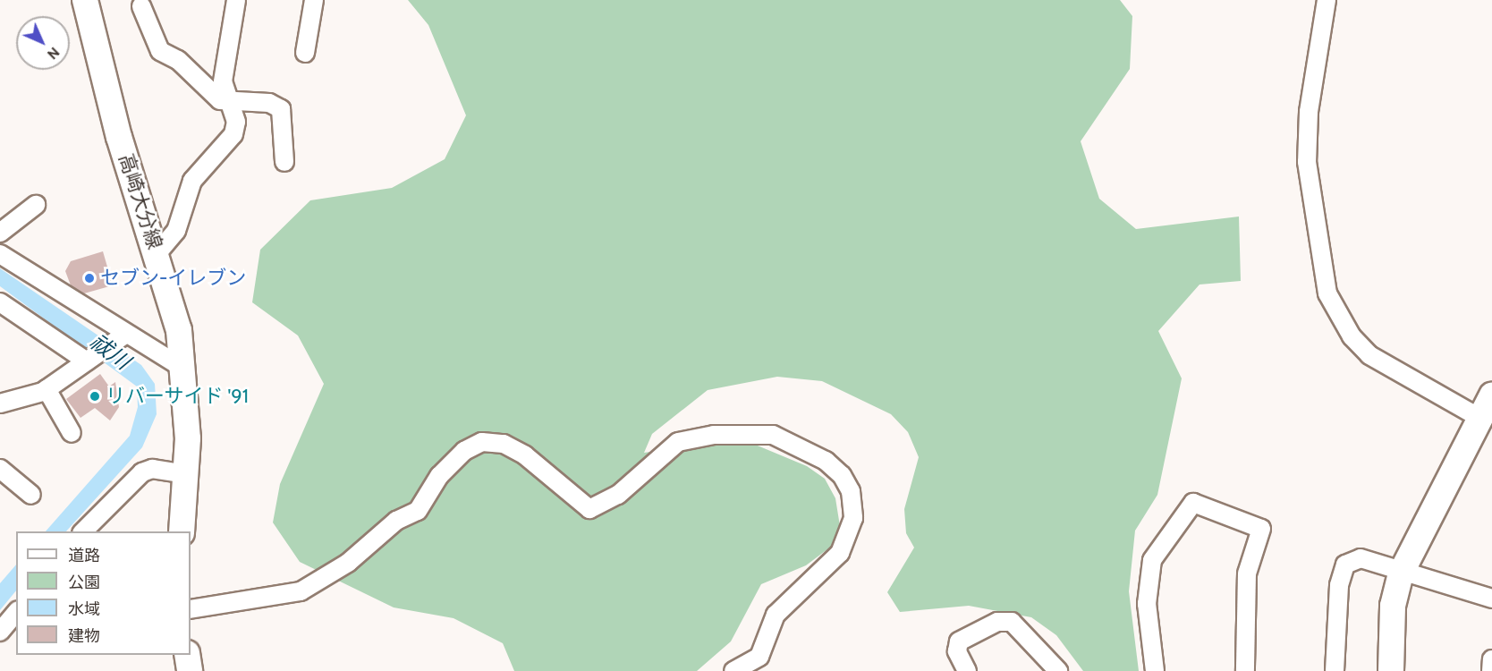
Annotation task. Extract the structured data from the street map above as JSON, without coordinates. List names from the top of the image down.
{
  "streets": {
    "main road": ["高崎大分線"]
  },
  "water": ["祓川"],
  "places": ["セブン-イレブン", "リバーサイド '91"],
  "legend": [
    "道路",
    "公園",
    "水域",
    "建物"
  ],
  "north": "bottom right"
}
